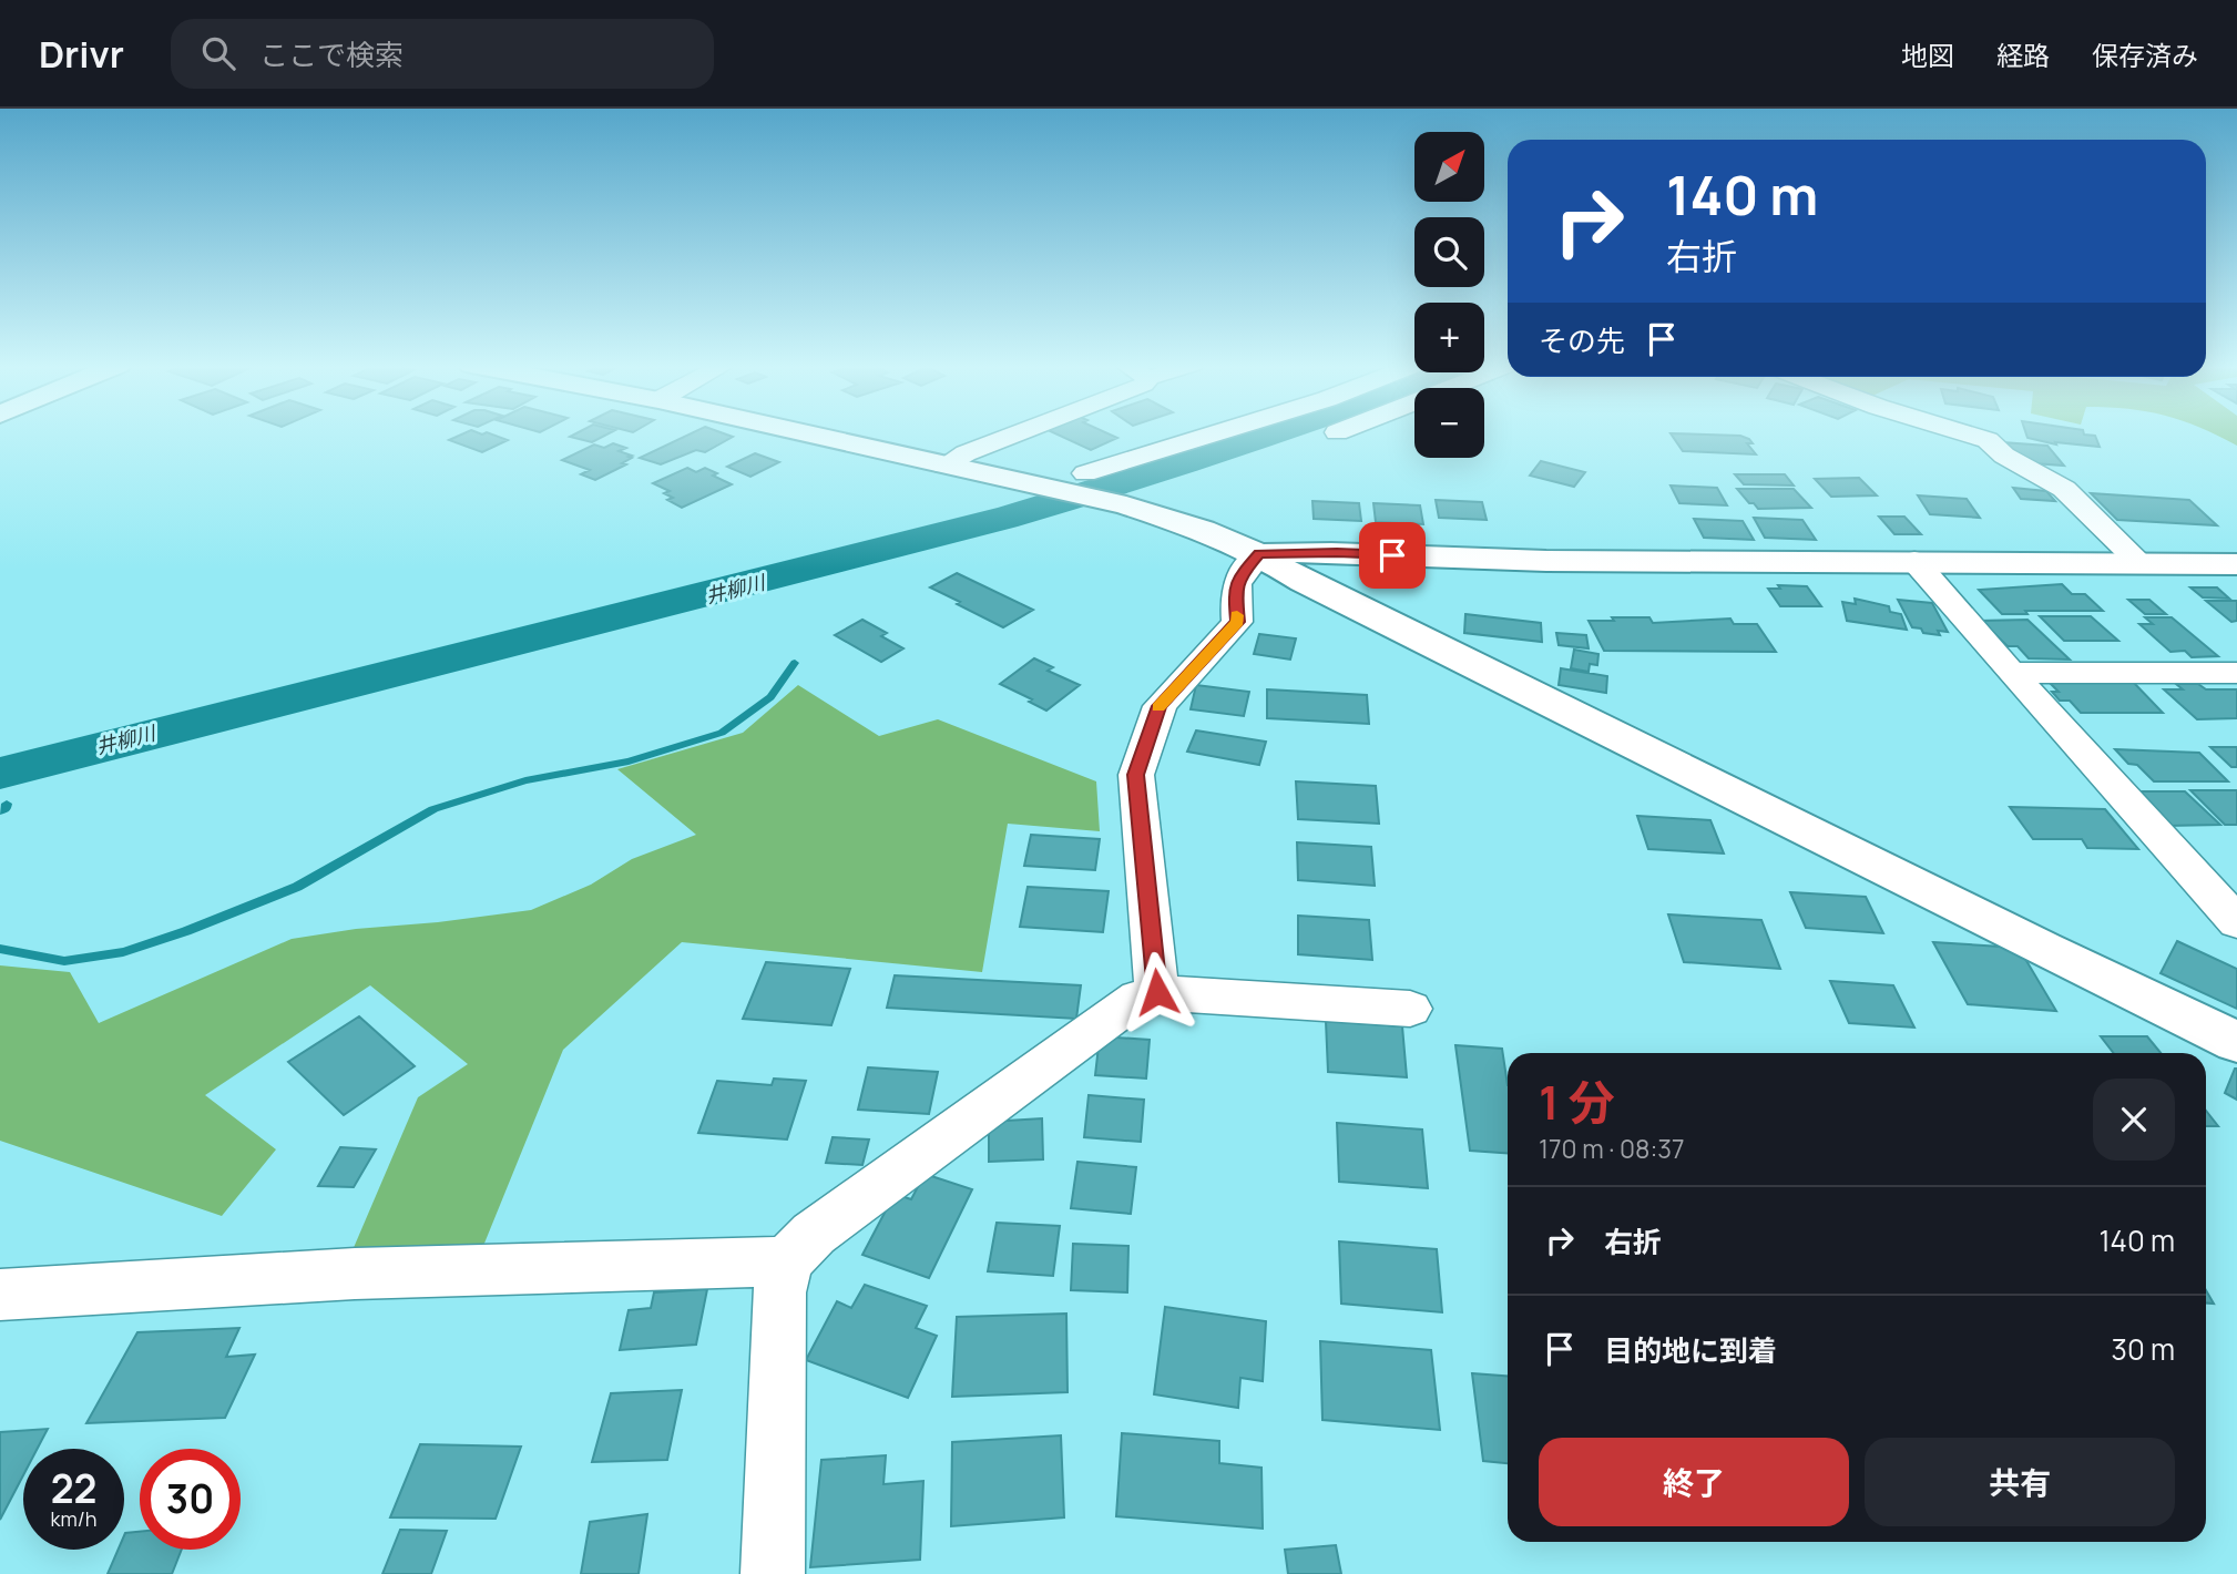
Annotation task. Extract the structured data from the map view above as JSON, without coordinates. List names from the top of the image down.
{
  "water": ["井柳川"],
  "north": "top right",
  "page": {
    "header": "Drivr",
    "search": "ここで検索",
    "nav": ["地図", "経路", "保存済み"],
    "map_buttons": ["+", "−"],
    "turn": ["140 m", "右折"],
    "then": "その先",
    "heading": ["1 分", "170 m · 08:37"],
    "list": [
      {
        "name": "右折",
        "value": "140 m"
      },
      {
        "name": "目的地に到着",
        "value": "30 m"
      }
    ],
    "buttons": ["終了", "共有"],
    "speed": "22 km/h",
    "limit": "30"
  }
}
